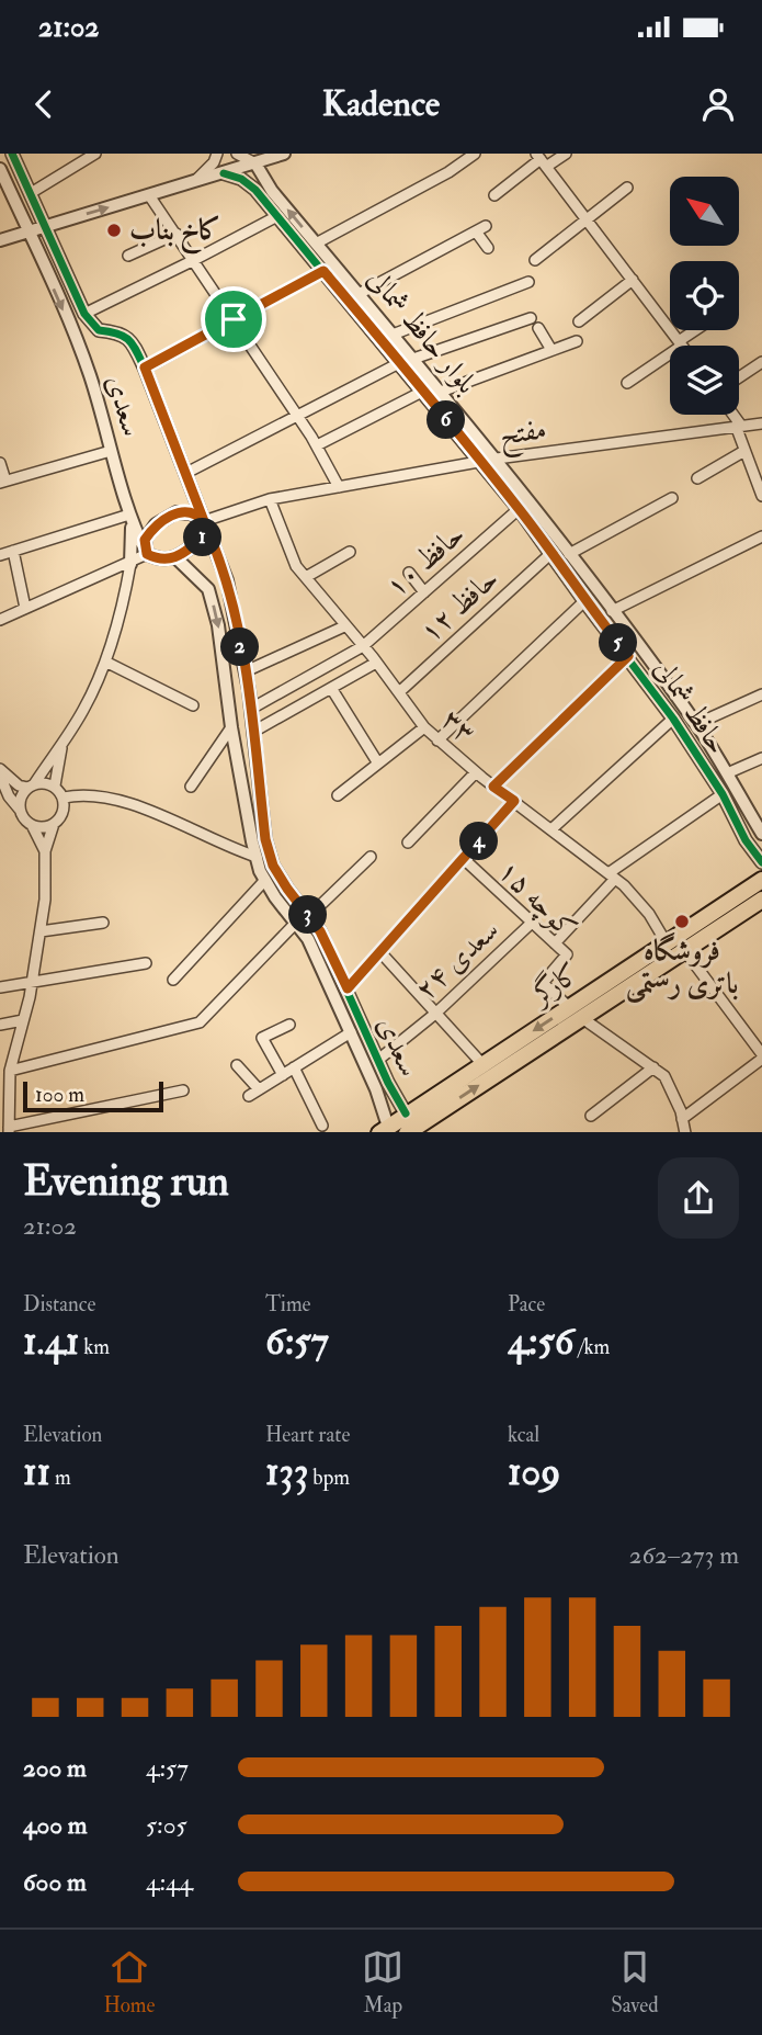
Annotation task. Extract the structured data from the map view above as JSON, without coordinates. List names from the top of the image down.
{
  "streets": {
    "main road": ["کارگر"],
    "street": [
      "بلوار حافظ شمالی",
      "سعدی",
      "مفتح",
      "حافظ ۱۰",
      "حافظ ۱۲",
      "حافظ شمالی",
      "۳۳",
      "کوچه ۱۵",
      "سعدی ۲۴"
    ]
  },
  "crossings": [
    ["بلوار حافظ شمالی", "مفتح"],
    ["بلوار حافظ شمالی", "حافظ ۱۰"],
    ["بلوار حافظ شمالی", "حافظ ۱۲"],
    ["بلوار حافظ شمالی", "حافظ شمالی"],
    ["سعدی", "مفتح"],
    ["سعدی", "حافظ ۱۰"],
    ["سعدی", "سعدی ۲۴"],
    ["سعدی", "کارگر"],
    ["مفتح", "۳۳"],
    ["حافظ ۱۰", "۳۳"],
    ["حافظ ۱۲", "۳۳"],
    ["۳۳", "کارگر"],
    ["کوچه ۱۵", "سعدی ۲۴"],
    ["کوچه ۱۵", "کارگر"]
  ],
  "places": ["کاخ بناب", "فروشگاه باتری رستمی"],
  "scale_bar": "100 m",
  "north": "top left",
  "page": {
    "status": "21:02",
    "header": "Kadence",
    "pins": [
      "6",
      "1",
      "5",
      "2",
      "4",
      "3"
    ],
    "scale": "100 m",
    "heading": ["Evening run", "21:02"],
    "stats": [
      ["Distance", "1.41 km"],
      ["Time", "6:57"],
      ["Pace", "4:56 /km"],
      ["Elevation", "11 m"],
      ["Heart rate", "133 bpm"],
      ["kcal", "109"]
    ],
    "chart": ["Elevation", "262–273 m"],
    "list": [
      {
        "name": "200 m",
        "note": "4:57"
      },
      {
        "name": "400 m",
        "note": "5:05"
      },
      {
        "name": "600 m",
        "note": "4:44"
      }
    ],
    "tabs": ["Home", "Map", "Saved"]
  }
}
